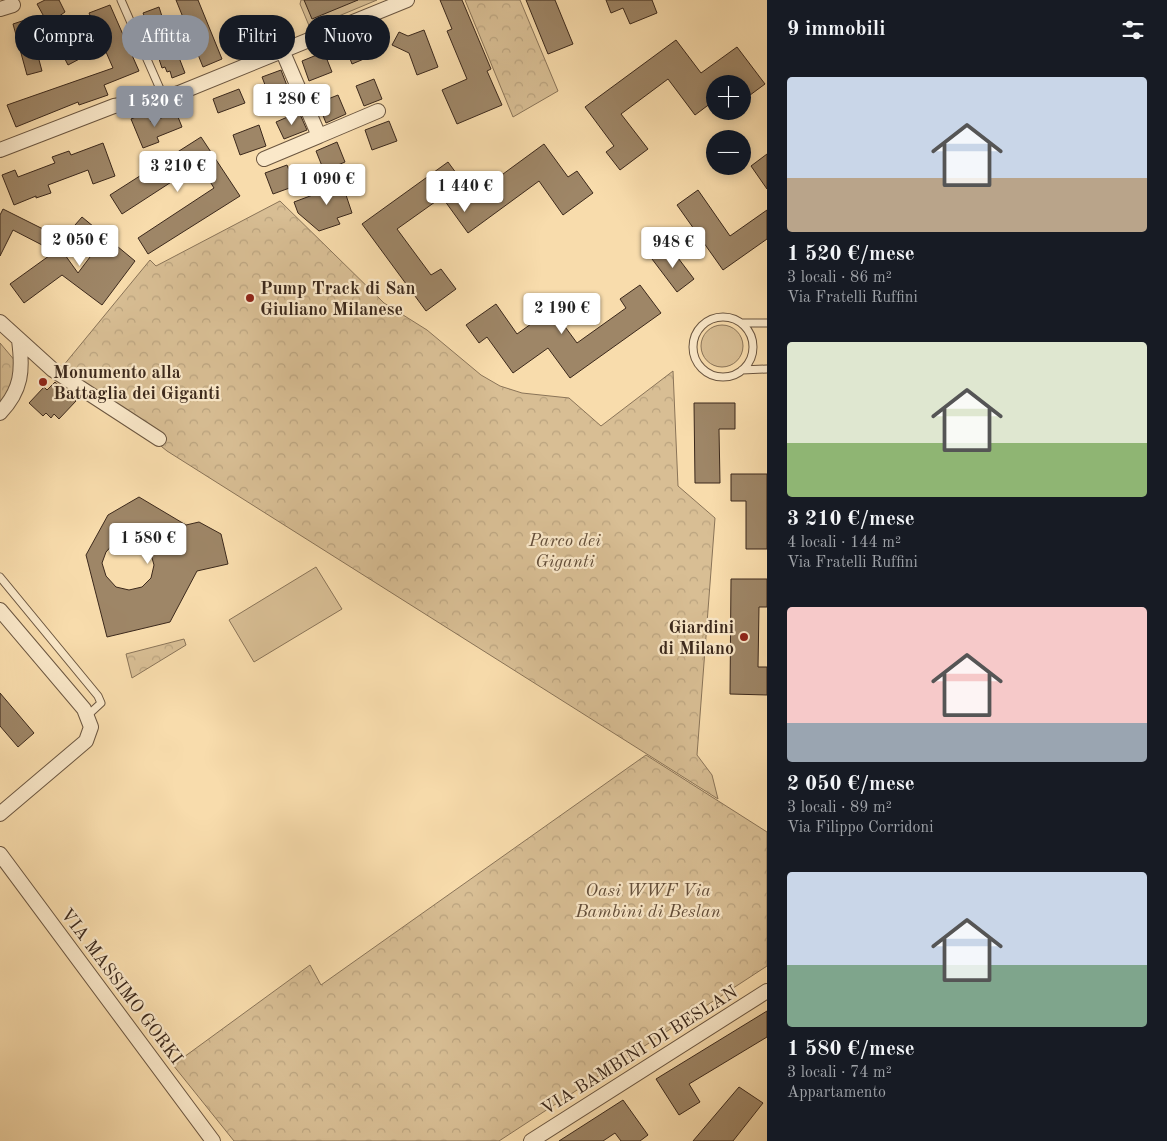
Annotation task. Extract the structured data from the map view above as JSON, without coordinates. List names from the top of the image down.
{
  "streets": {
    "street": ["VIA MASSIMO GORKI", "VIA BAMBINI DI BESLAN"]
  },
  "parks": ["Parco dei Giganti", "Oasi WWF Via Bambini di Beslan"],
  "places": ["Pump Track di San Giuliano Milanese", "Monumento alla Battaglia dei Giganti", "Giardini di Milano"],
  "page": {
    "heading": "9 immobili",
    "chip": [
      "Compra",
      "Affitta",
      "Filtri",
      "Nuovo"
    ],
    "list": [
      {
        "name": "1 520 €/mese",
        "note": "3 locali · 86 m² · Via Fratelli Ruffini"
      },
      {
        "name": "3 210 €/mese",
        "note": "4 locali · 144 m² · Via Fratelli Ruffini"
      },
      {
        "name": "2 050 €/mese",
        "note": "3 locali · 89 m² · Via Filippo Corridoni"
      },
      {
        "name": "1 580 €/mese",
        "note": "3 locali · 74 m² · Appartamento"
      }
    ],
    "map_buttons": ["+", "−"],
    "price": [
      "1 280 €",
      "1 520 €",
      "3 210 €",
      "1 090 €",
      "1 440 €",
      "2 050 €",
      "948 €",
      "2 190 €",
      "1 580 €"
    ]
  }
}
